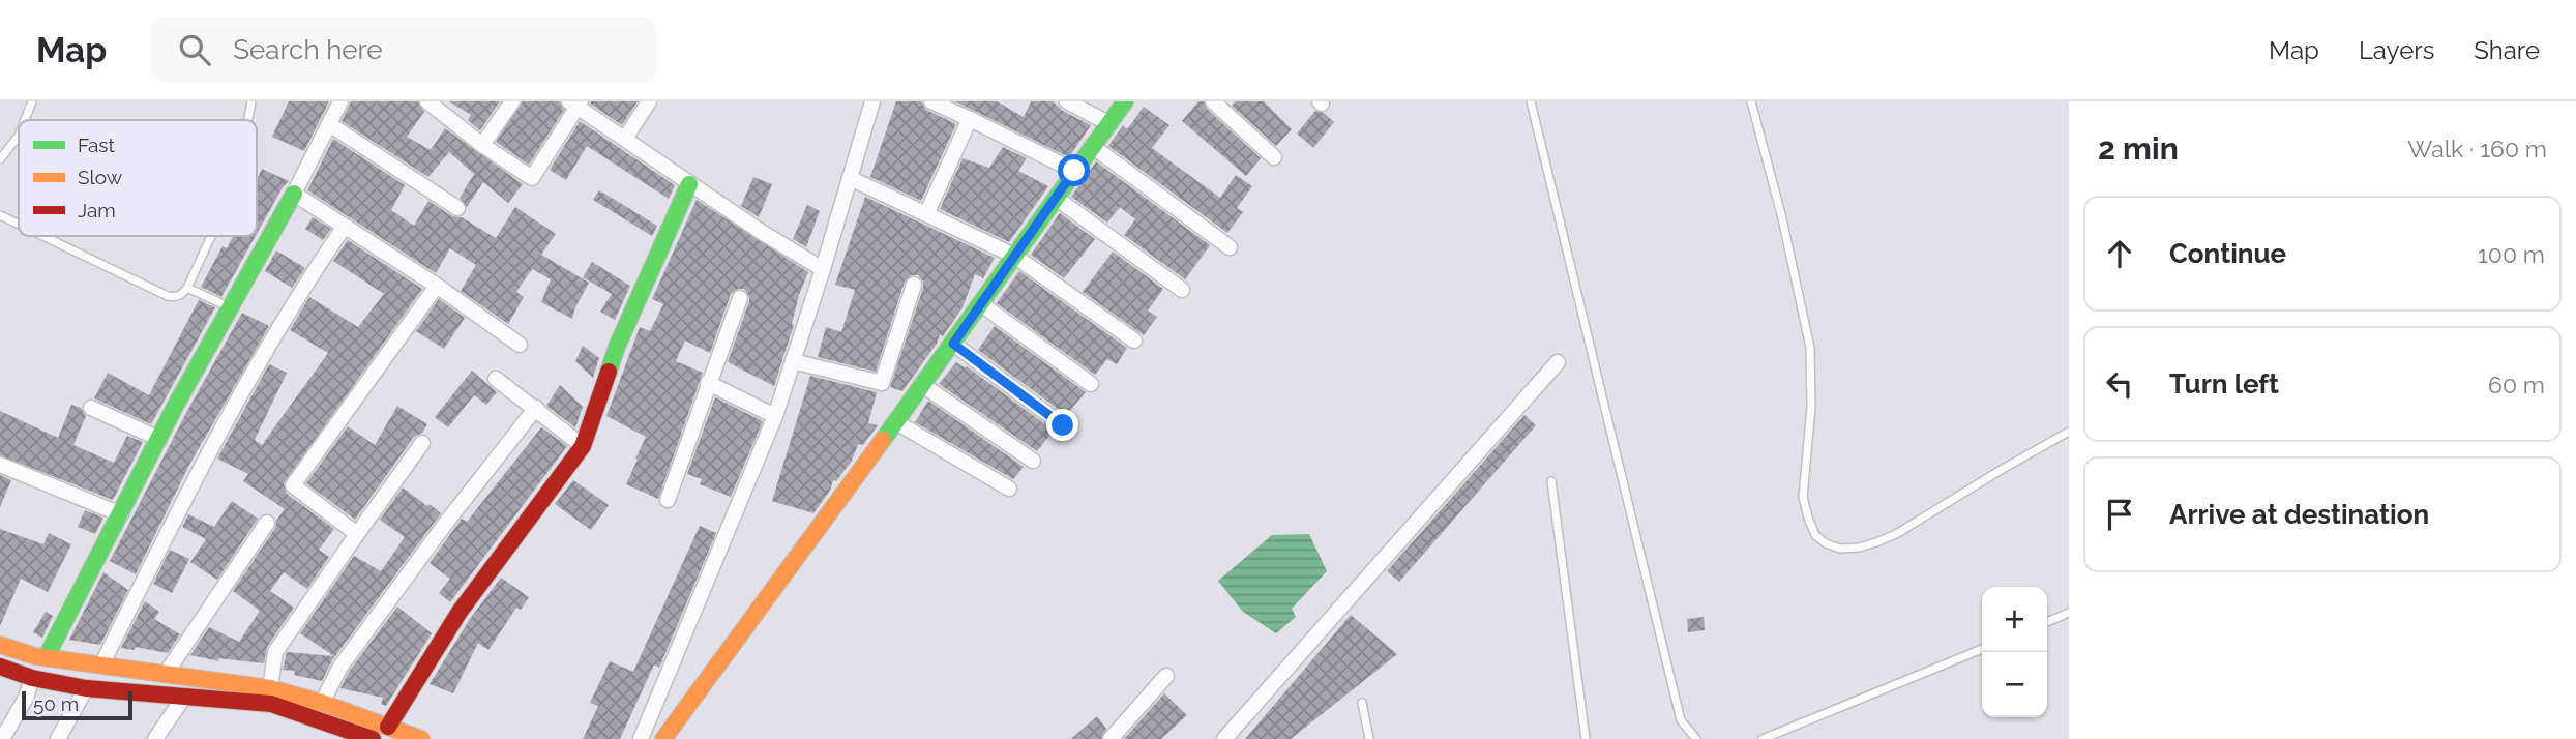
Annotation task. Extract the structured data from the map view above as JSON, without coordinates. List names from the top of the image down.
{
  "legend": ["Fast", "Slow", "Jam"],
  "scale_bar": "50 m",
  "page": {
    "header": "Map",
    "search": "Search here",
    "nav": ["Map", "Layers", "Share"],
    "heading": ["2 min", "Walk · 160 m"],
    "list": [
      ["Continue", "100 m"],
      ["Turn left", "60 m"],
      "Arrive at destination"
    ],
    "map_buttons": ["+", "−"],
    "scale": "50 m"
  }
}
